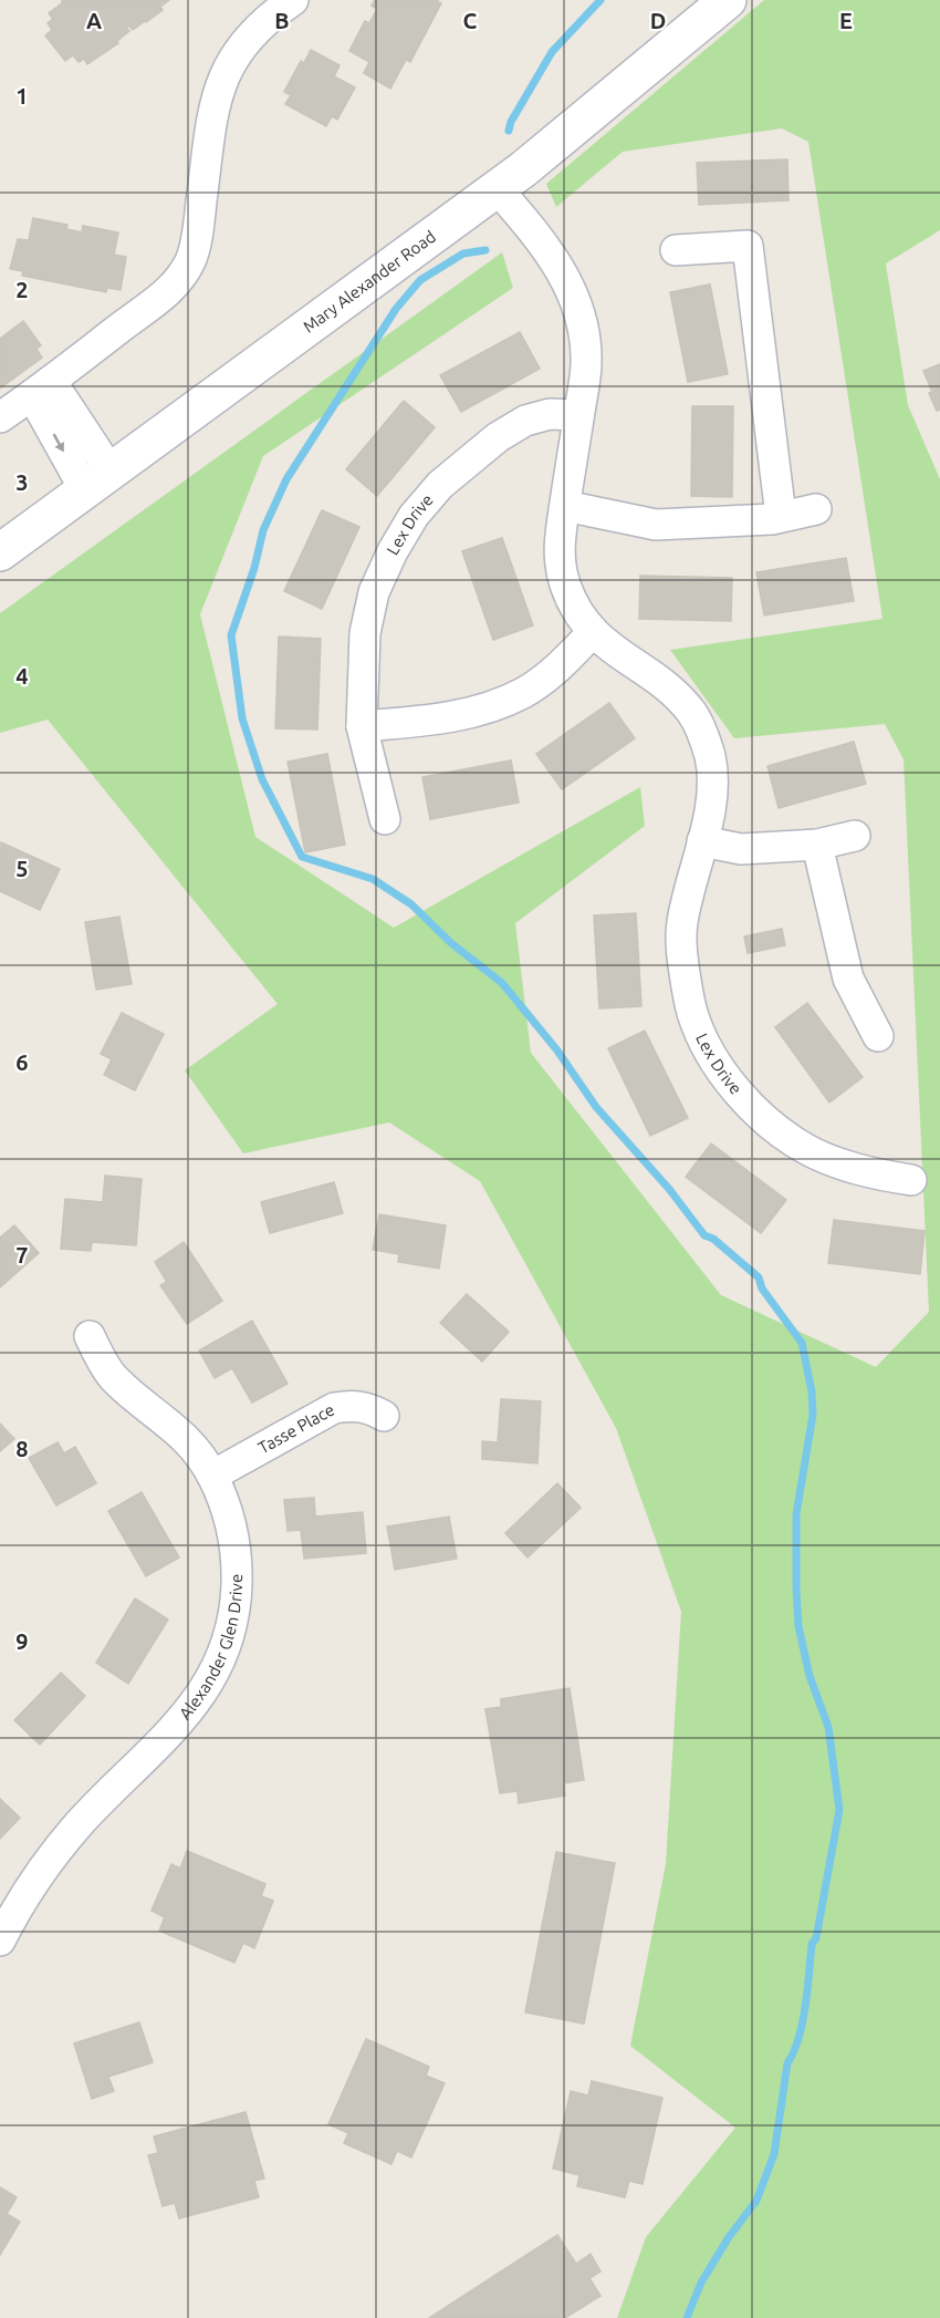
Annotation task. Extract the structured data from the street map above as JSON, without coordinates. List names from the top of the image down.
{
  "streets": {
    "street": [
      "Mary Alexander Road",
      "Lex Drive",
      "Tasse Place",
      "Alexander Glen Drive"
    ]
  },
  "crossings": [
    ["Mary Alexander Road", "Lex Drive"],
    ["Tasse Place", "Alexander Glen Drive"]
  ],
  "grid": {
    "columns": [
      "A",
      "B",
      "C",
      "D",
      "E"
    ],
    "rows": [
      "1",
      "2",
      "3",
      "4",
      "5",
      "6",
      "7",
      "8",
      "9"
    ]
  }
}
